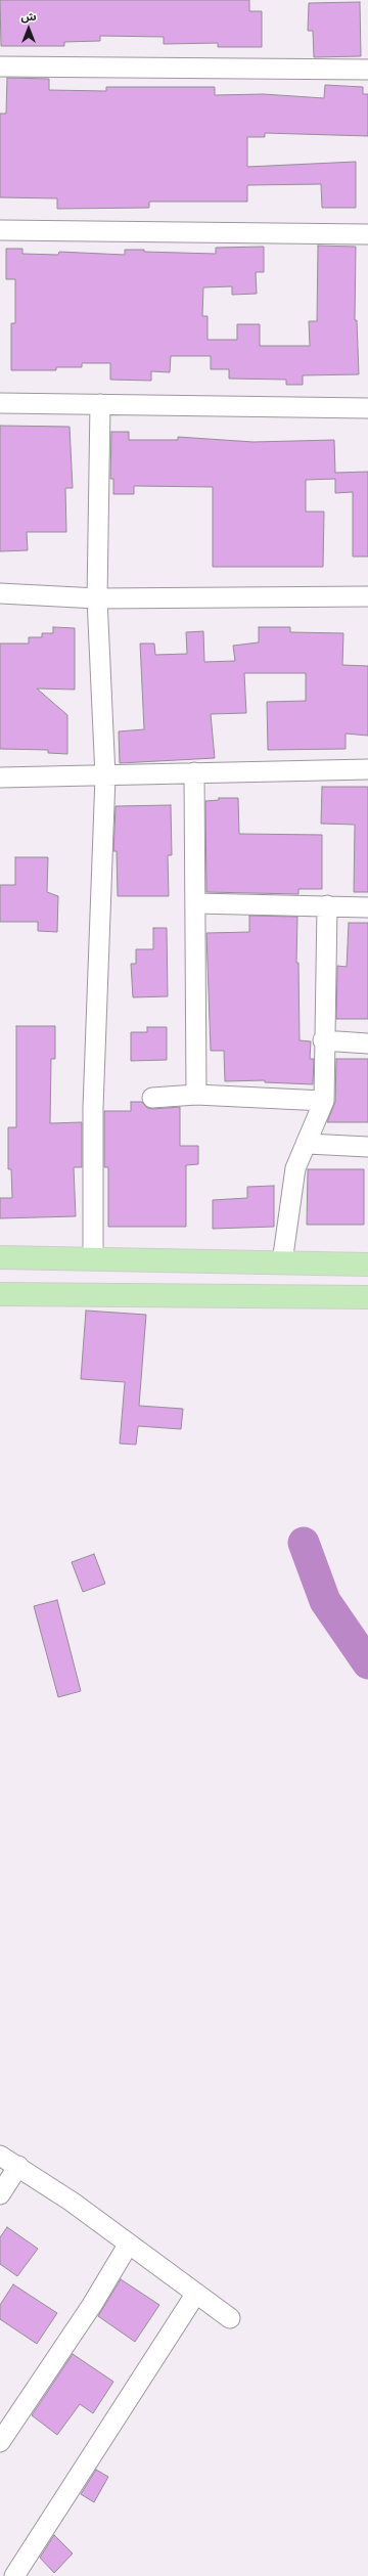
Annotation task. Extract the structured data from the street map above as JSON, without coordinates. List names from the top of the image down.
{
  "north": "top"
}
